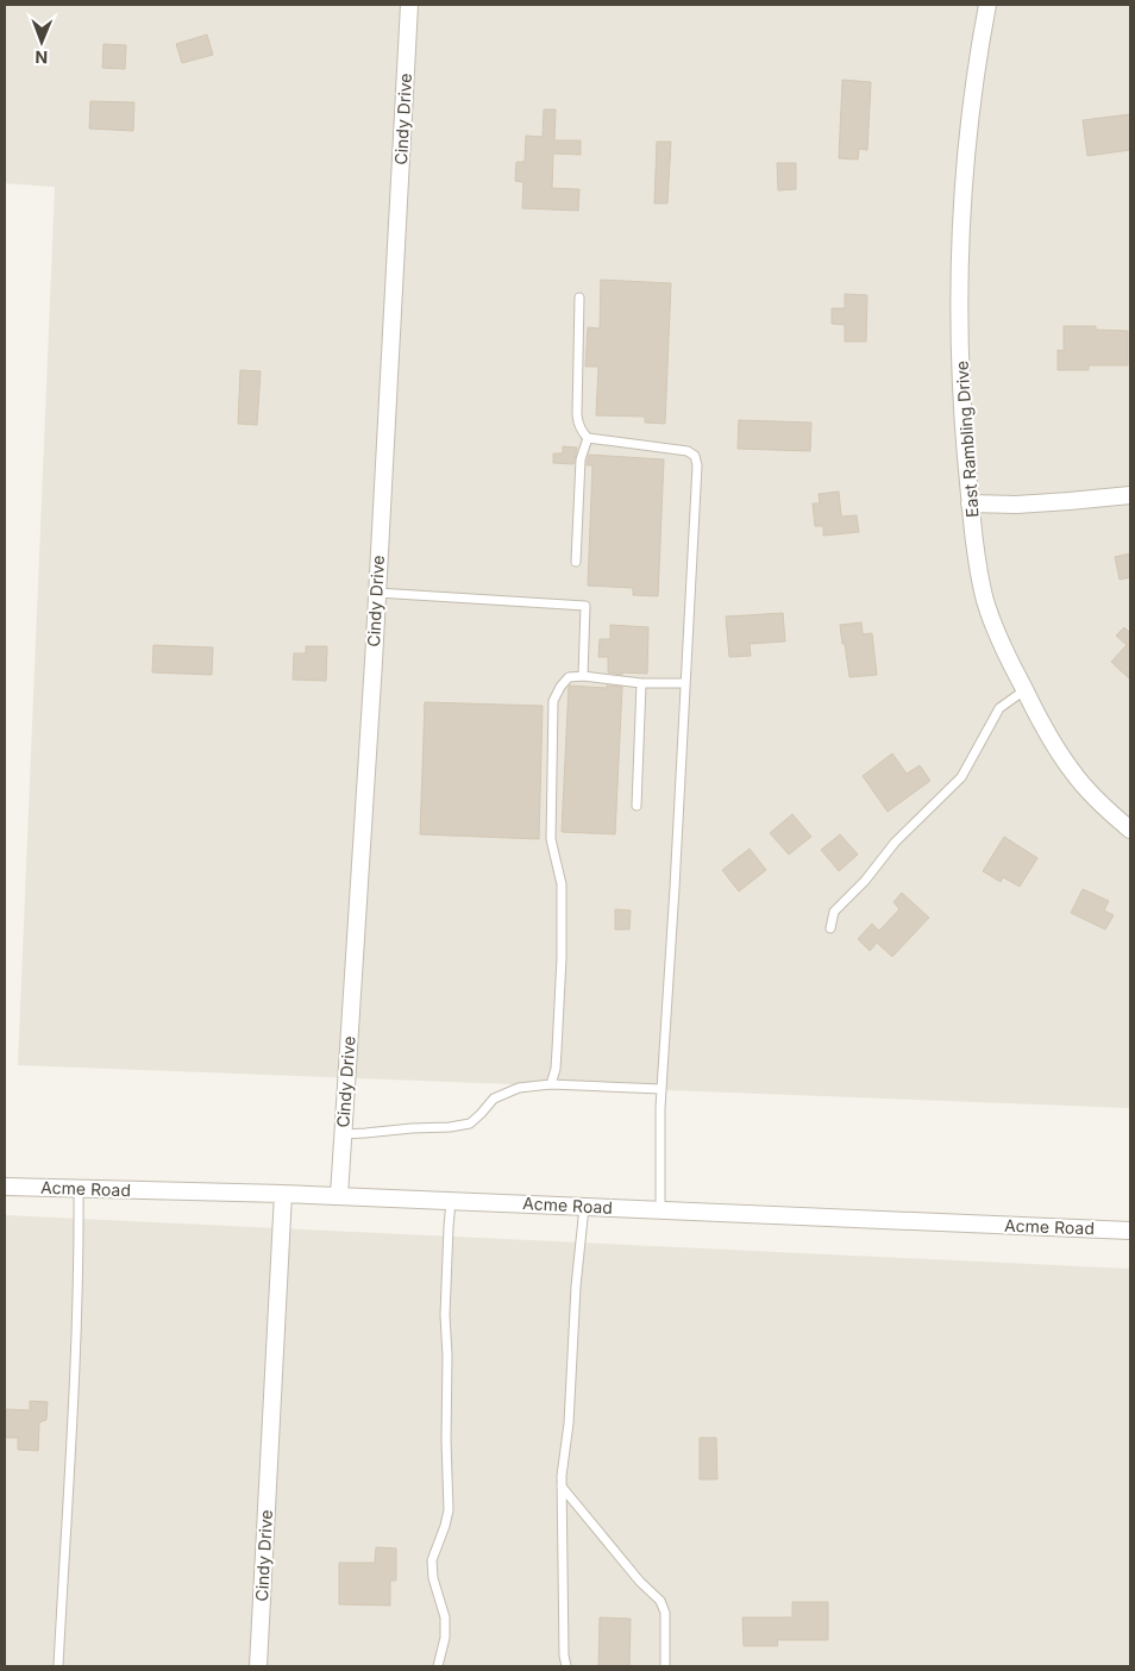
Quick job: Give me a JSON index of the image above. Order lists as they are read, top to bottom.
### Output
{
  "streets": {
    "street": ["Cindy Drive", "East Rambling Drive", "Acme Road"]
  },
  "crossings": [
    ["Cindy Drive", "Acme Road"]
  ],
  "north": "bottom"
}
